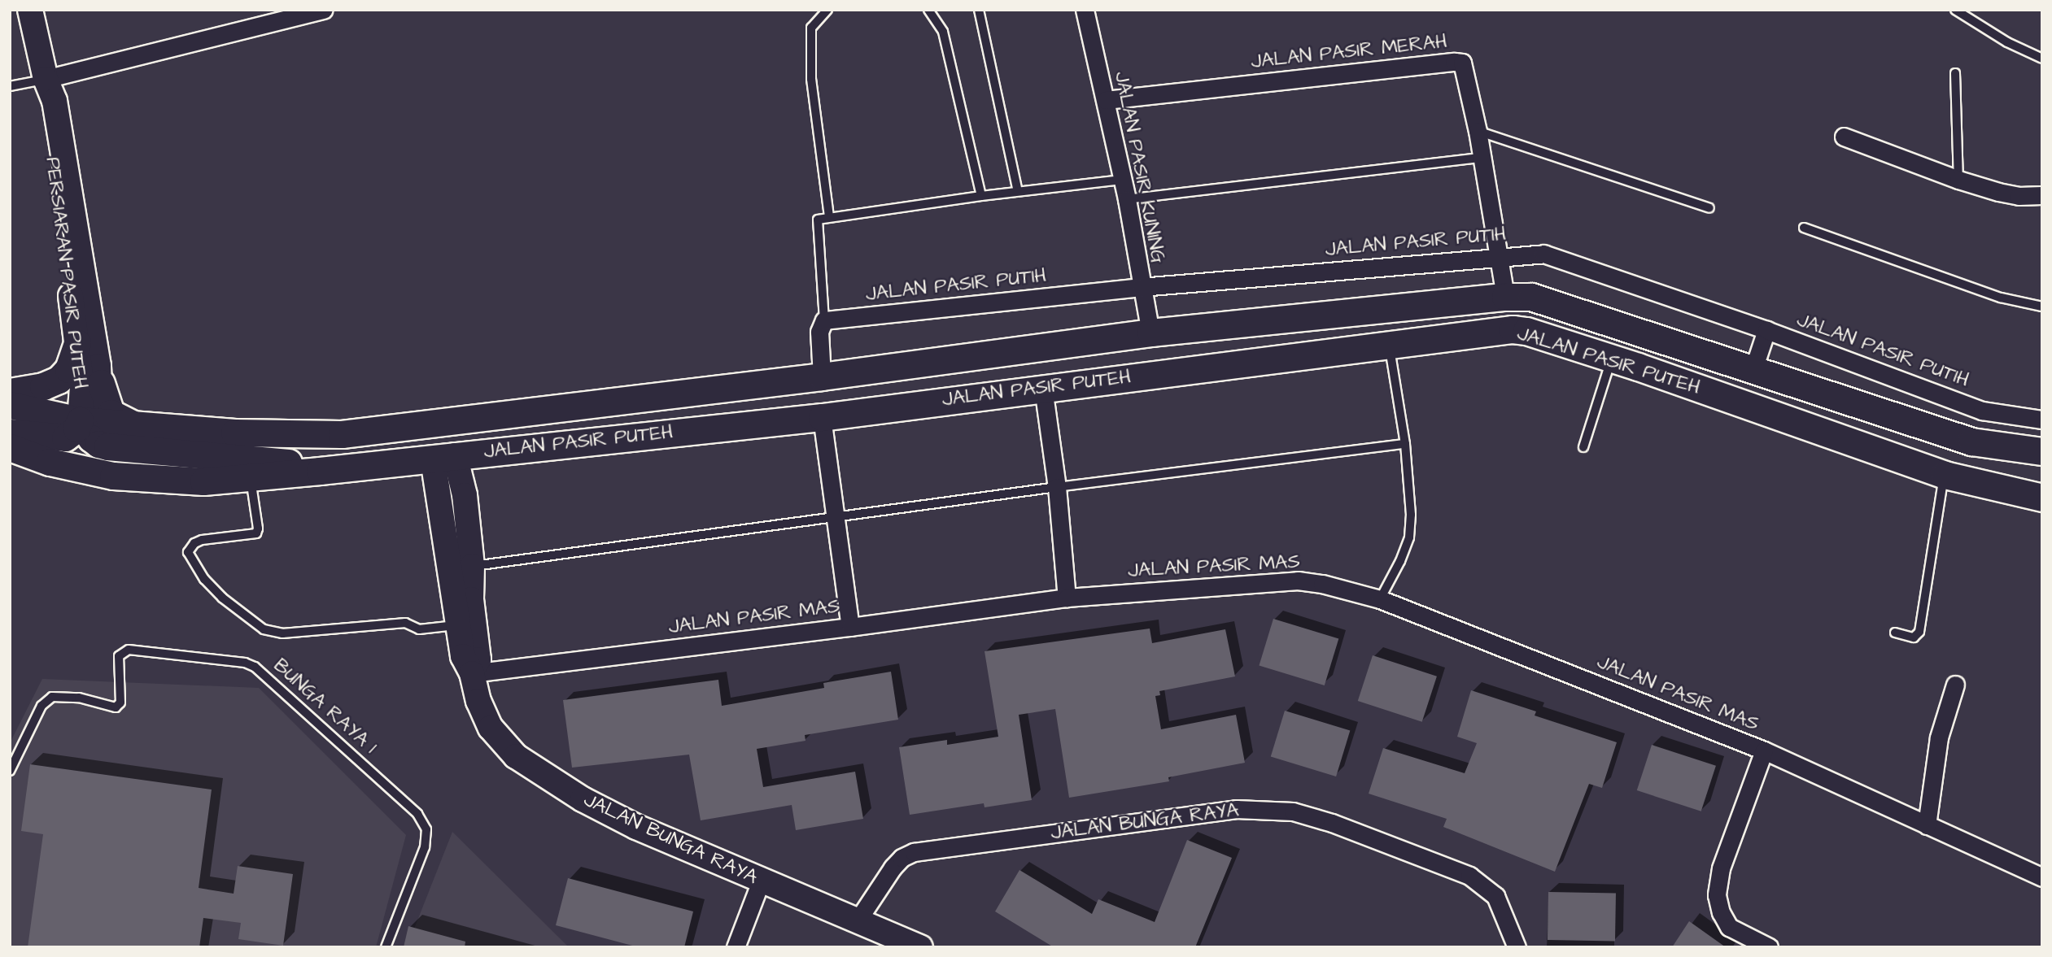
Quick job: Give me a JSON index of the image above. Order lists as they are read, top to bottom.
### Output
{
  "streets": {
    "main road": ["PERSIARAN PASIR PUTEH", "JALAN PASIR PUTEH", "JALAN BUNGA RAYA"],
    "street": [
      "JALAN PASIR MERAH",
      "JALAN PASIR KUNING",
      "JALAN PASIR PUTIH",
      "JALAN PASIR MAS"
    ],
    "lane": ["BUNGA RAYA 1"]
  },
  "crossings": [
    ["JALAN PASIR MERAH", "JALAN PASIR KUNING"],
    ["JALAN PASIR MERAH", "JALAN PASIR PUTIH"],
    ["JALAN PASIR MERAH", "JALAN PASIR PUTEH"],
    ["JALAN PASIR KUNING", "JALAN PASIR PUTIH"],
    ["JALAN PASIR KUNING", "JALAN PASIR PUTEH"],
    ["PERSIARAN PASIR PUTEH", "JALAN PASIR PUTEH"],
    ["JALAN PASIR PUTEH", "JALAN BUNGA RAYA"],
    ["JALAN PASIR MAS", "JALAN BUNGA RAYA"]
  ]
}
